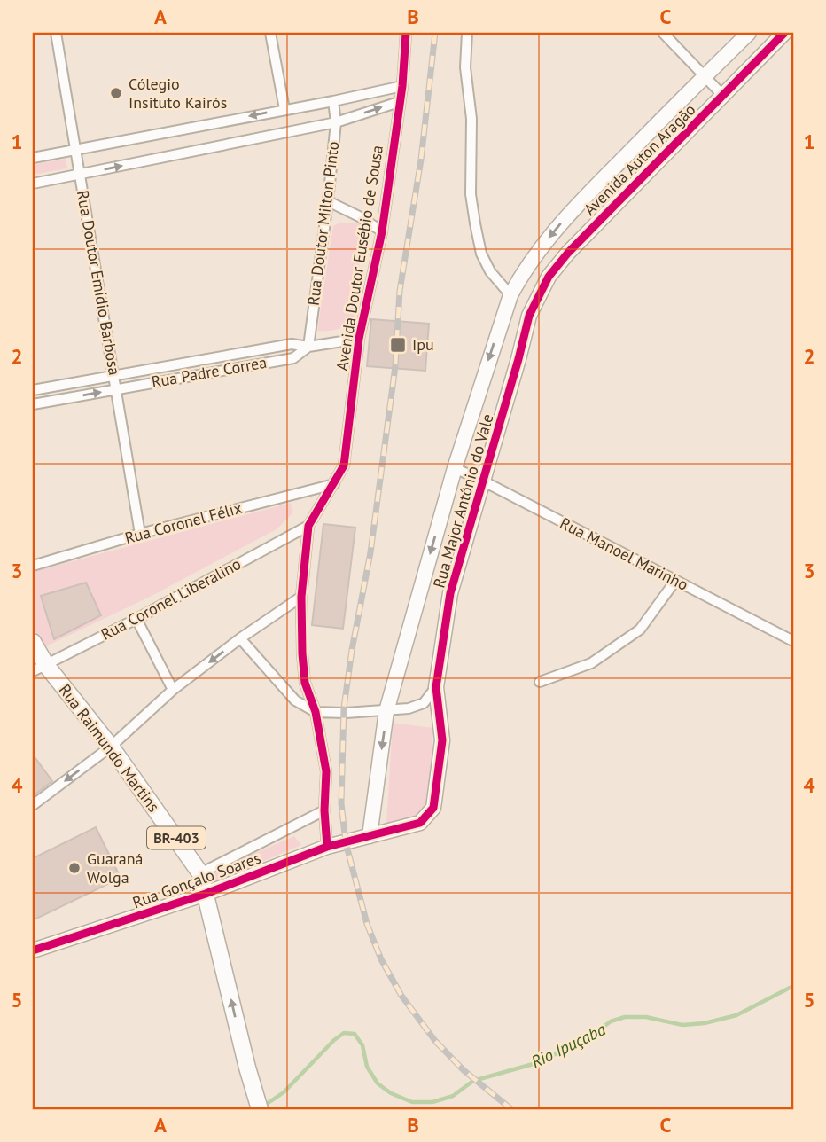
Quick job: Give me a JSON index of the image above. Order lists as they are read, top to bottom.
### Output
{
  "streets": {
    "main road": ["Rua Raimundo Martins", "BR-403"],
    "street": [
      "Avenida Auton Aragão",
      "Rua Doutor Milton Pinto",
      "Avenida Doutor Eusébio de Sousa",
      "Rua Doutor Emídio Barbosa",
      "Rua Padre Correa",
      "Rua Major Antônio do Vale",
      "Rua Coronel Félix",
      "Rua Manoel Marinho",
      "Rua Coronel Liberalino",
      "Rua Gonçalo Soares"
    ]
  },
  "crossings": [
    ["Avenida Auton Aragão", "Rua Major Antônio do Vale"],
    ["Avenida Auton Aragão", "Rua Manoel Marinho"],
    ["Avenida Auton Aragão", "Rua Gonçalo Soares"],
    ["Rua Doutor Milton Pinto", "Rua Padre Correa"],
    ["Avenida Doutor Eusébio de Sousa", "Rua Padre Correa"],
    ["Avenida Doutor Eusébio de Sousa", "Rua Coronel Félix"],
    ["Avenida Doutor Eusébio de Sousa", "Rua Coronel Liberalino"],
    ["Avenida Doutor Eusébio de Sousa", "Rua Gonçalo Soares"],
    ["Rua Doutor Emídio Barbosa", "Rua Padre Correa"],
    ["Rua Doutor Emídio Barbosa", "Rua Coronel Félix"],
    ["Rua Major Antônio do Vale", "Rua Manoel Marinho"],
    ["Rua Major Antônio do Vale", "Rua Gonçalo Soares"],
    ["Rua Coronel Liberalino", "Rua Raimundo Martins"],
    ["Rua Raimundo Martins", "Rua Gonçalo Soares"]
  ],
  "one_way": ["Rua Raimundo Martins"],
  "water": ["Rio Ipuçaba"],
  "places": {
    "other": ["Cólegio Insituto Kairós", "Guaraná Wolga"],
    "transit": ["Ipu"]
  },
  "grid": {
    "columns": ["A", "B", "C"],
    "rows": [
      "1",
      "2",
      "3",
      "4",
      "5"
    ]
  }
}
